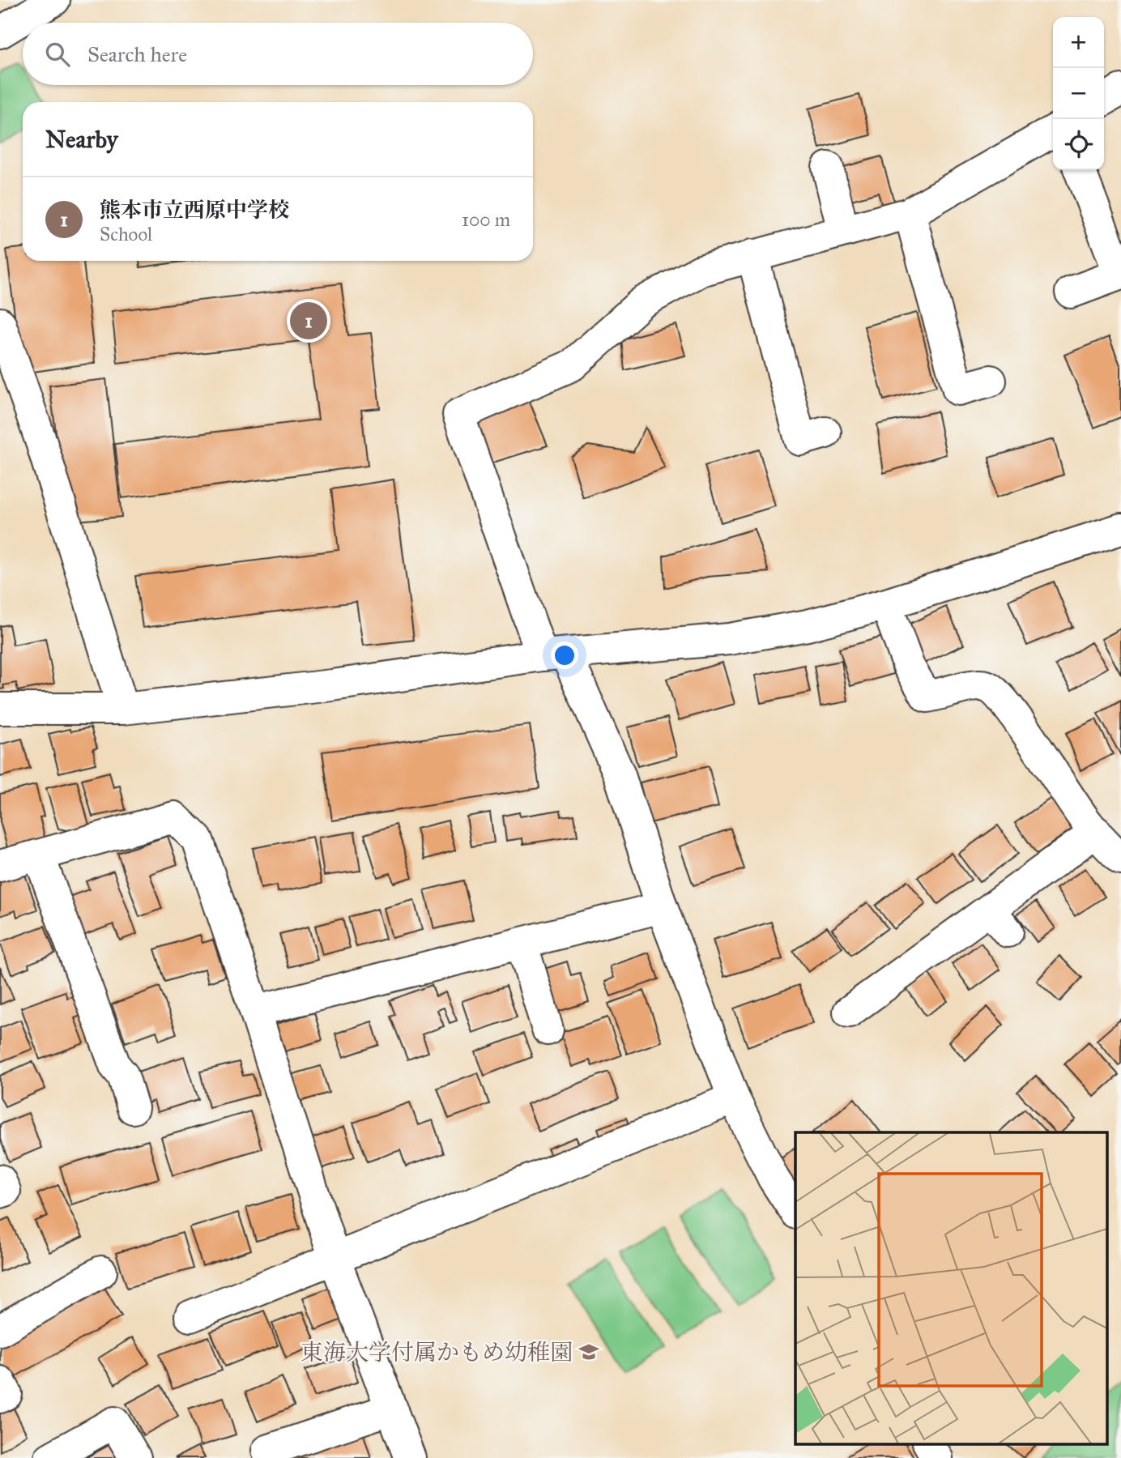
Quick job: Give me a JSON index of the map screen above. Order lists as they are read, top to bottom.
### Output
{
  "places": {
    "school or university": ["東海大学付属かもめ幼稚園"]
  },
  "page": {
    "map_buttons": ["+", "−"],
    "search": "Search here",
    "heading": "Nearby",
    "list": [
      {
        "mark": "1",
        "name": "熊本市立西原中学校",
        "note": "School",
        "value": "100 m"
      }
    ],
    "pins": "1"
  }
}
